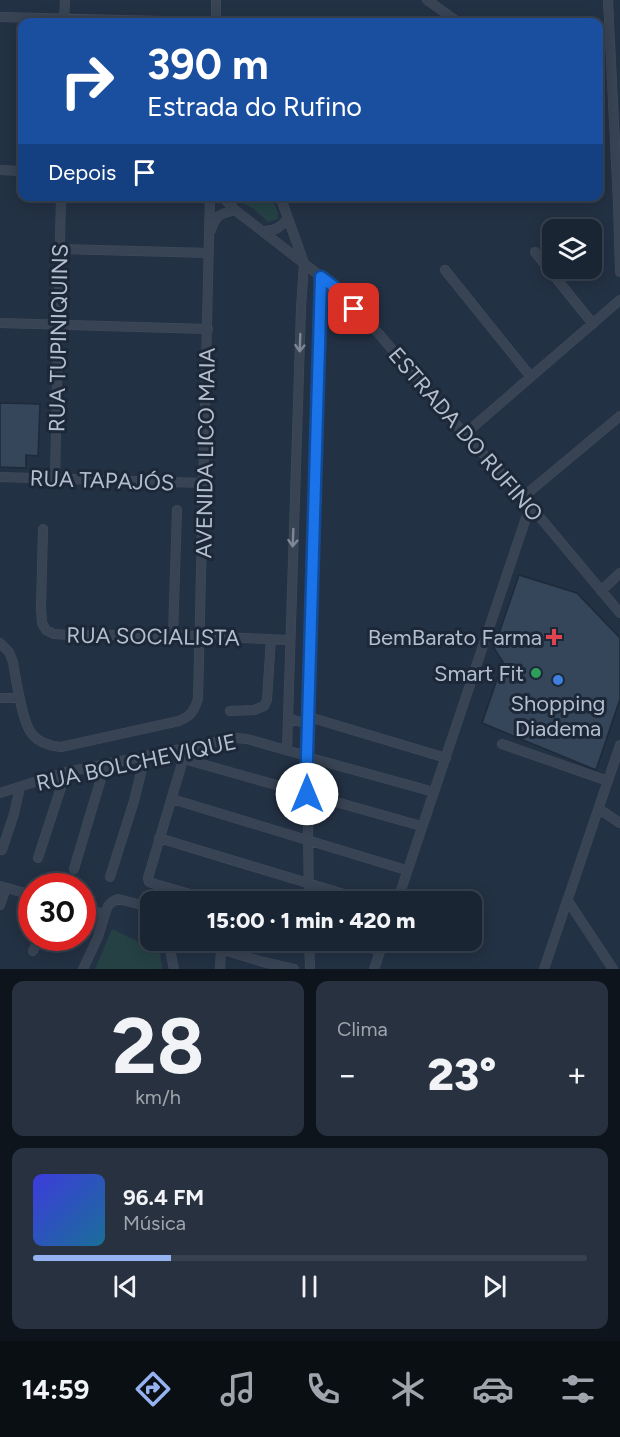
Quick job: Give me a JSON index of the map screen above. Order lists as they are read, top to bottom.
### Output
{
  "streets": {
    "street": [
      "RUA TUPINIQUINS",
      "ESTRADA DO RUFINO",
      "AVENIDA LICO MAIA",
      "RUA TAPAJÓS",
      "RUA SOCIALISTA",
      "RUA BOLCHEVIQUE"
    ]
  },
  "crossings": [
    ["RUA TUPINIQUINS", "RUA TAPAJÓS"],
    ["AVENIDA LICO MAIA", "RUA TAPAJÓS"],
    ["AVENIDA LICO MAIA", "RUA SOCIALISTA"]
  ],
  "places": {
    "health": ["BemBarato Farma"],
    "other": ["Smart Fit", "Shopping Diadema"]
  },
  "page": {
    "turn": ["390 m", "Estrada do Rufino"],
    "then": "Depois",
    "limit": "30",
    "trip": "15:00 · 1 min · 420 m",
    "tile": [
      ["28", "km/h"],
      "Clima"
    ],
    "heat": ["−", "23°", "+"],
    "song": ["96.4 FM", "Música"],
    "tabs": "14:59"
  }
}
